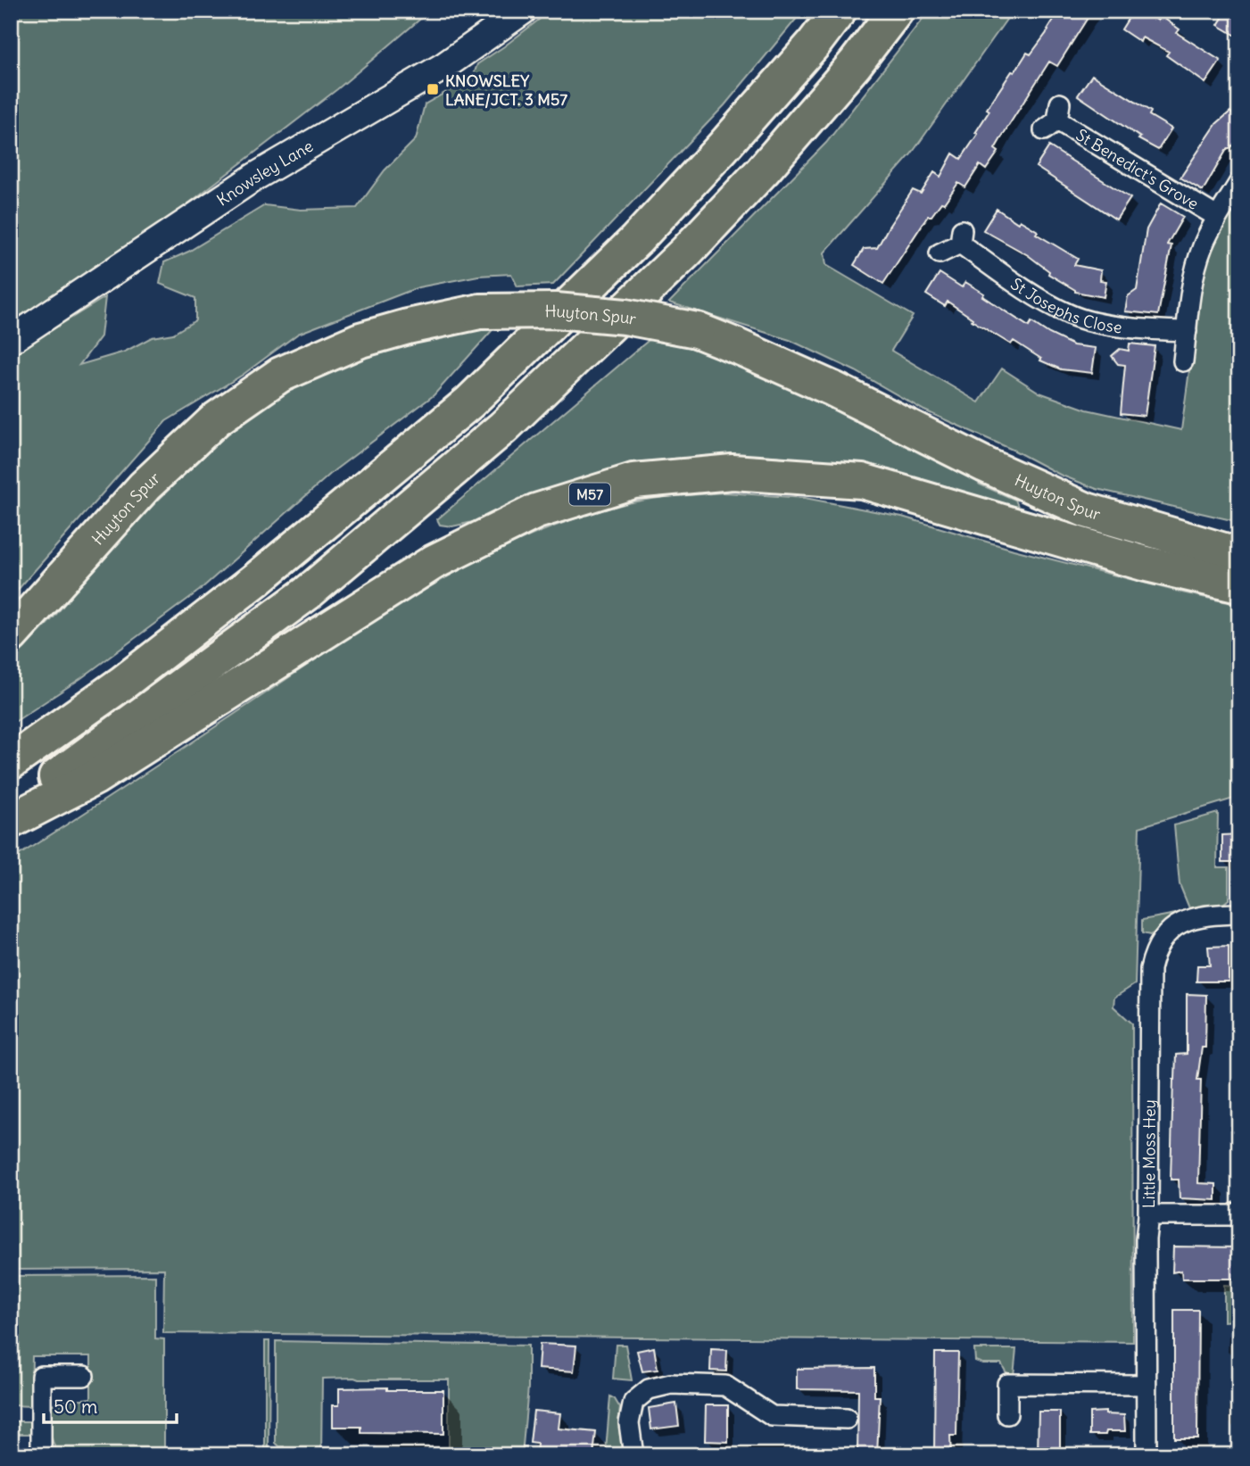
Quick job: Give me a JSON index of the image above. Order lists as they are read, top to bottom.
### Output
{
  "streets": {
    "highway": ["Huyton Spur", "M57"],
    "main road": ["Knowsley Lane"],
    "street": ["St Benedict's Grove", "St Josephs Close", "Little Moss Hey"]
  },
  "places": {
    "transit": ["KNOWSLEY LANE/JCT. 3 M57"]
  },
  "scale_bar": "50 m"
}
